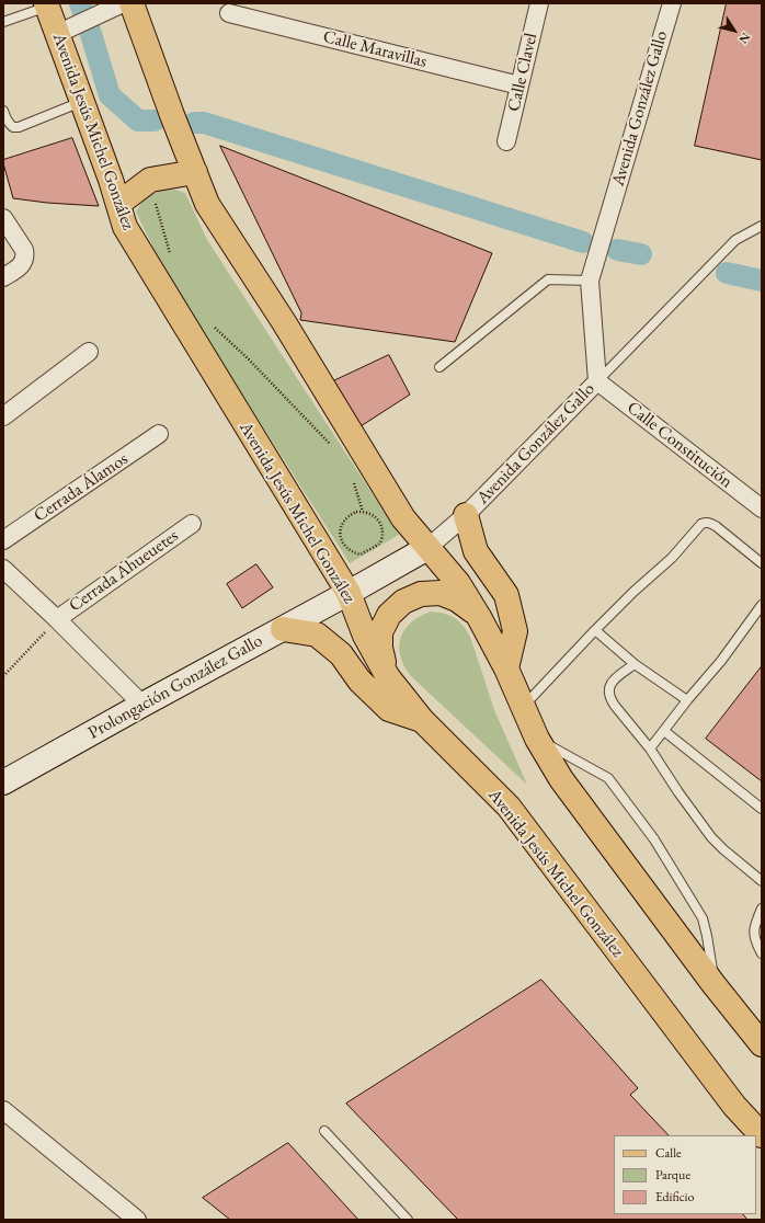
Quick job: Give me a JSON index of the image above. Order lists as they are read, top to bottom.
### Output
{
  "streets": {
    "main road": ["Avenida Jesús Michel González"],
    "street": [
      "Calle Maravillas",
      "Calle Clavel",
      "Avenida González Gallo",
      "Calle Constitución",
      "Cerrada Álamos",
      "Cerrada Ahueuetes",
      "Prolongación González Gallo"
    ]
  },
  "crossings": [
    ["Calle Maravillas", "Calle Clavel"],
    ["Avenida González Gallo", "Avenida Jesús Michel González"],
    ["Avenida González Gallo", "Calle Constitución"],
    ["Avenida González Gallo", "Prolongación González Gallo"],
    ["Avenida Jesús Michel González", "Prolongación González Gallo"]
  ],
  "legend": ["Calle", "Parque", "Edificio"],
  "north": "bottom right"
}
